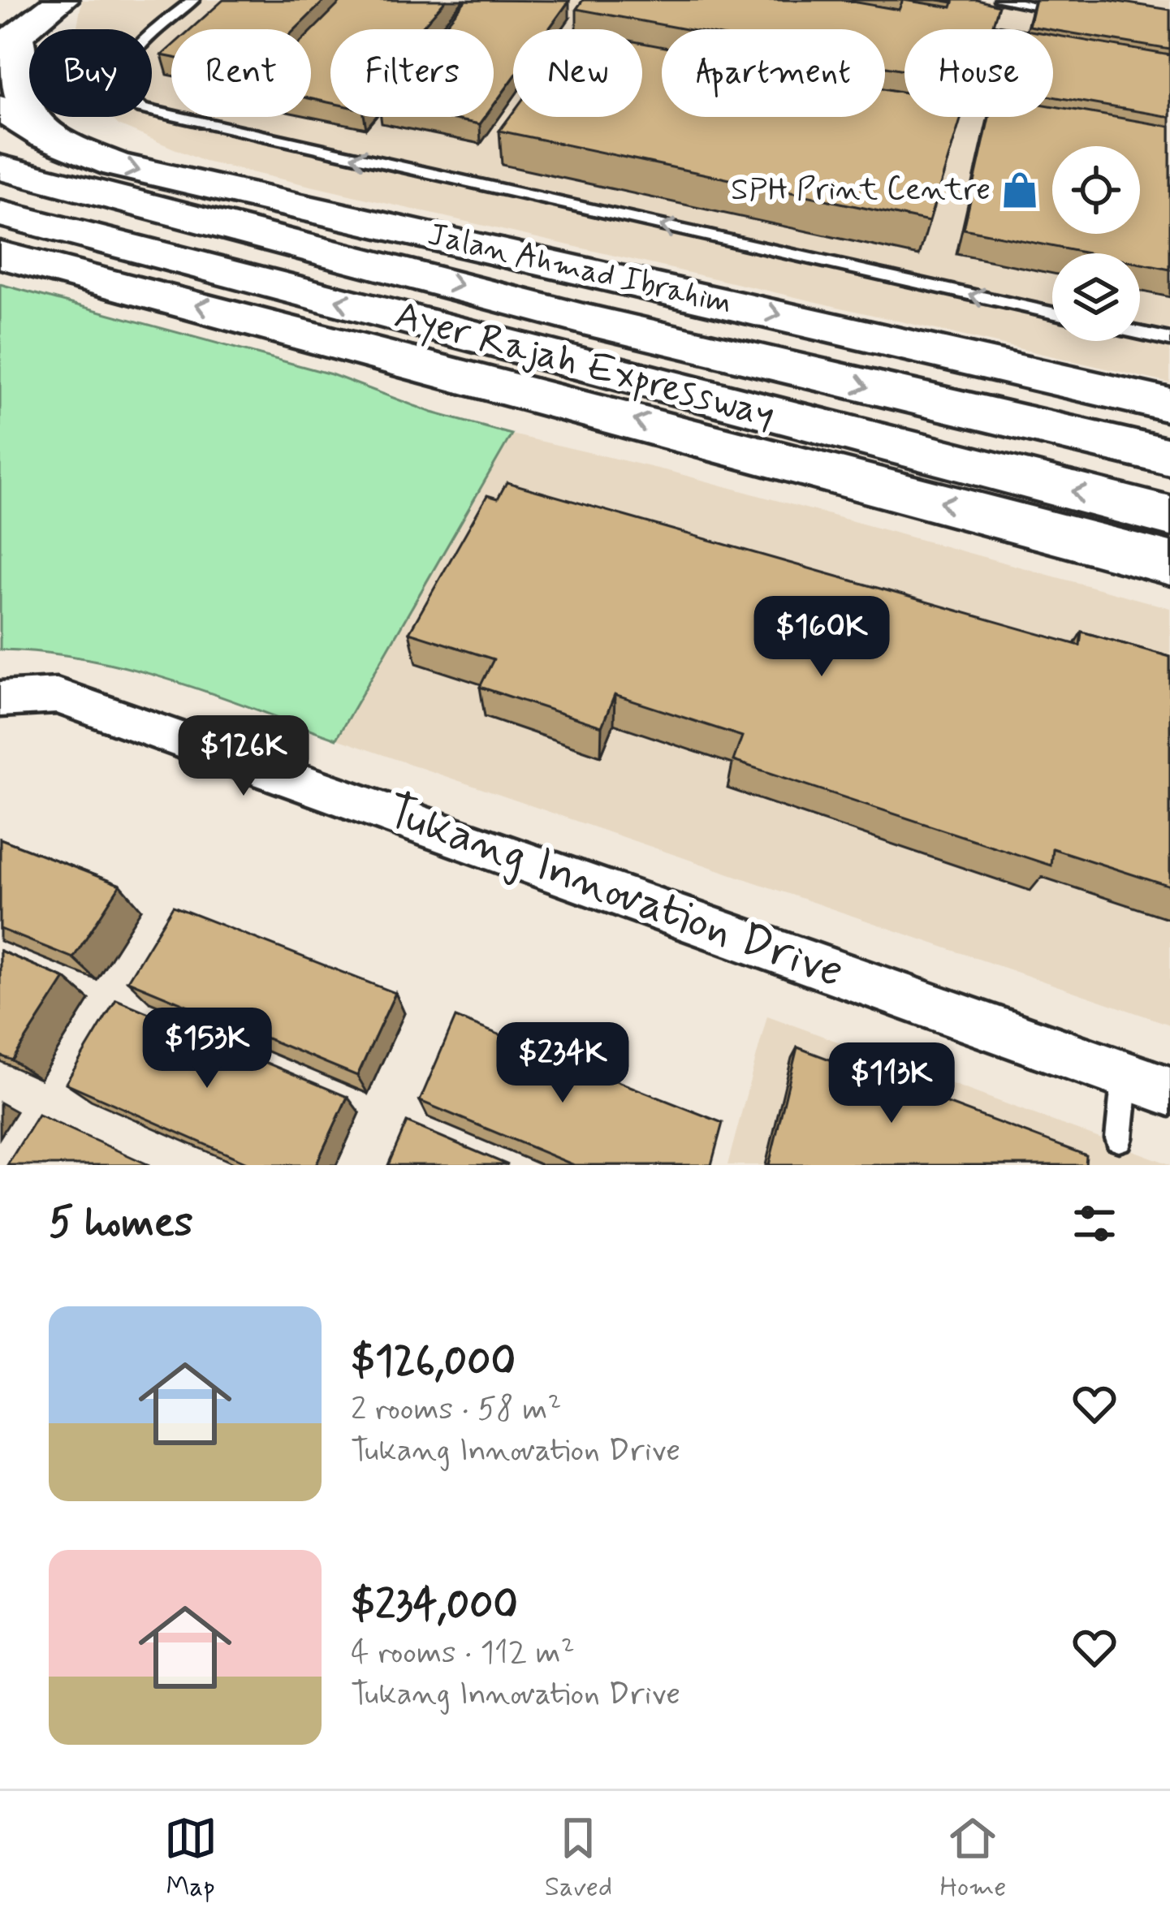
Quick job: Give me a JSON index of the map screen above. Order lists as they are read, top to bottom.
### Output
{
  "streets": {
    "main road": ["Jalan Ahmad Ibrahim", "Ayer Rajah Expressway"],
    "street": ["Tukang Innovation Drive"]
  },
  "places": {
    "shop": ["SPH Print Centre"]
  },
  "page": {
    "chip": [
      "Buy",
      "Rent",
      "Filters",
      "New",
      "Apartment",
      "House"
    ],
    "price": [
      "$160K",
      "$126K",
      "$153K",
      "$234K",
      "$113K"
    ],
    "heading": "5 homes",
    "list": [
      {
        "name": "$126,000",
        "note": "2 rooms · 58 m² · Tukang Innovation Drive"
      },
      {
        "name": "$234,000",
        "note": "4 rooms · 112 m² · Tukang Innovation Drive"
      }
    ],
    "tabs": ["Map", "Saved", "Home"]
  }
}
